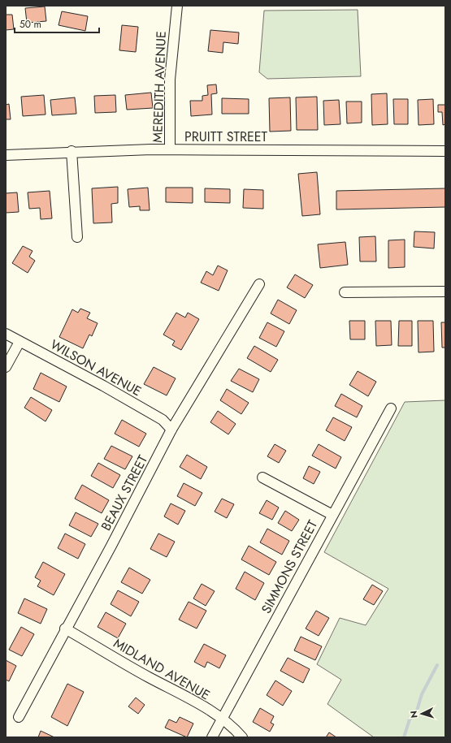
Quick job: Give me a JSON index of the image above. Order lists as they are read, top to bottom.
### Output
{
  "streets": {
    "street": [
      "MEREDITH AVENUE",
      "PRUITT STREET",
      "WILSON AVENUE",
      "BEAUX STREET",
      "SIMMONS STREET",
      "MIDLAND AVENUE"
    ]
  },
  "crossings": [
    ["MEREDITH AVENUE", "PRUITT STREET"],
    ["WILSON AVENUE", "BEAUX STREET"],
    ["BEAUX STREET", "MIDLAND AVENUE"],
    ["SIMMONS STREET", "MIDLAND AVENUE"]
  ],
  "scale_bar": "50 m",
  "north": "left"
}
